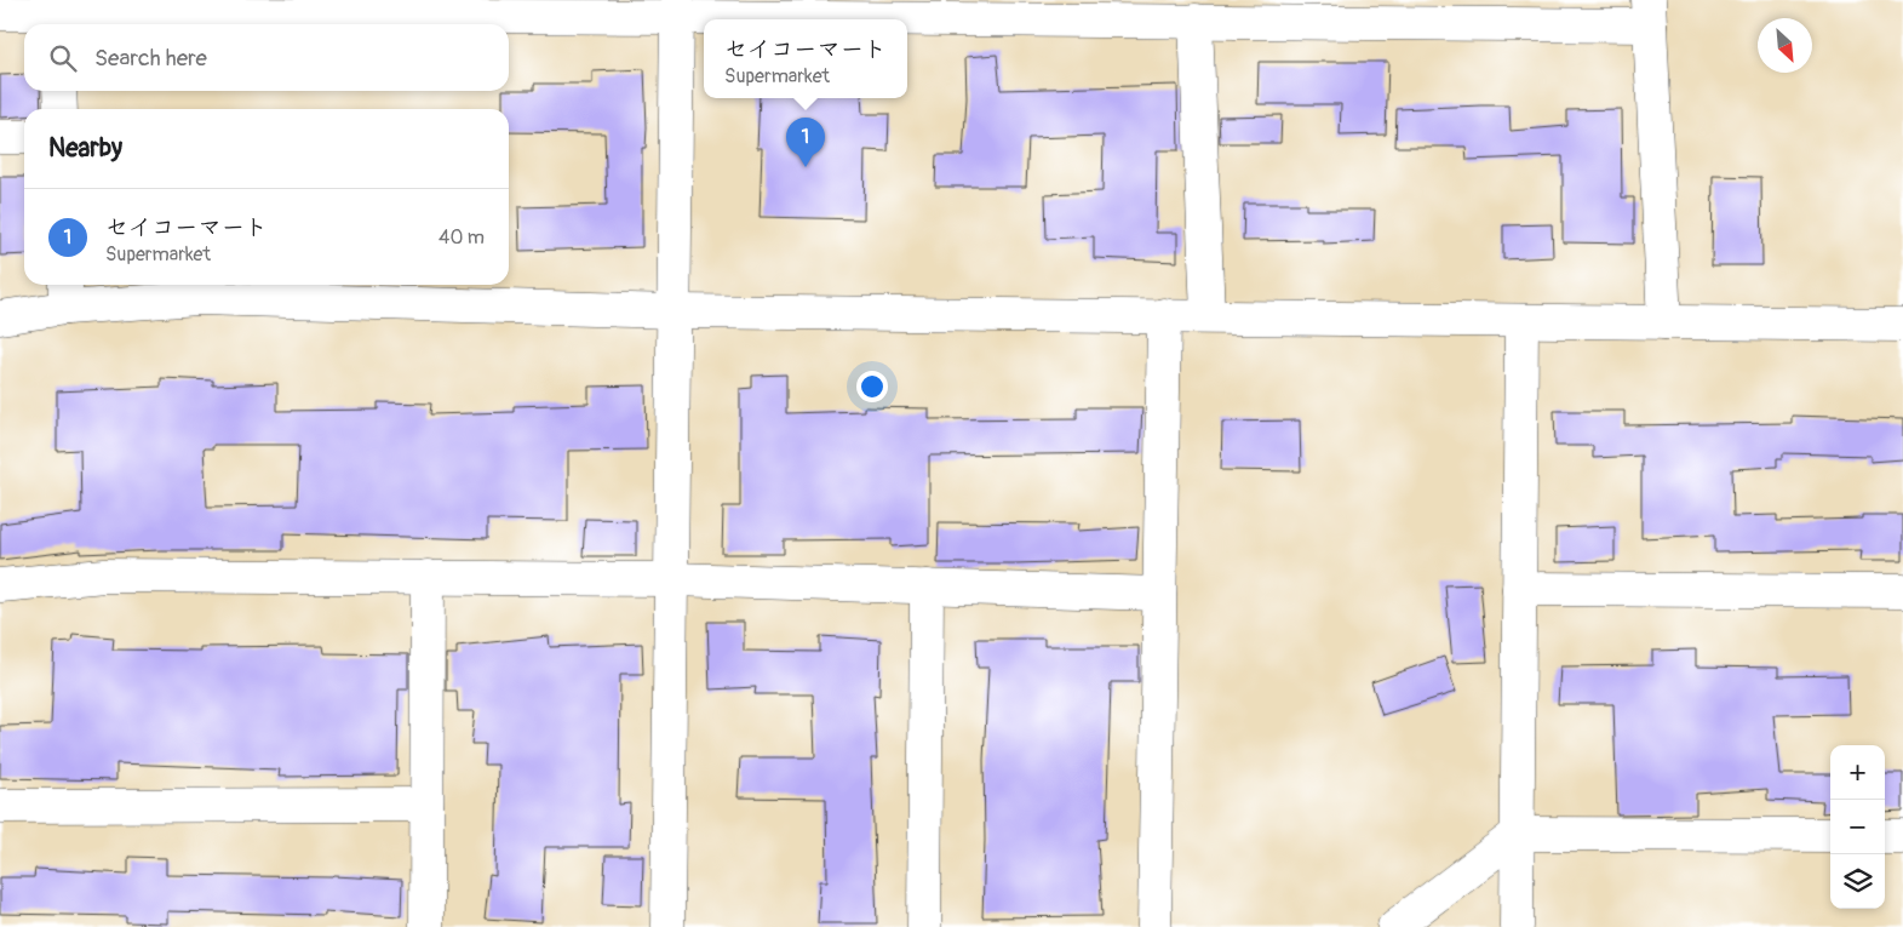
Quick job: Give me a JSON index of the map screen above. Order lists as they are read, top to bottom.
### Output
{
  "north": "bottom right",
  "page": {
    "popup": ["セイコーマート", "Supermarket"],
    "search": "Search here",
    "heading": "Nearby",
    "pins": "1",
    "list": [
      {
        "mark": "1",
        "name": "セイコーマート",
        "note": "Supermarket",
        "value": "40 m"
      }
    ],
    "map_buttons": ["+", "−"]
  }
}
